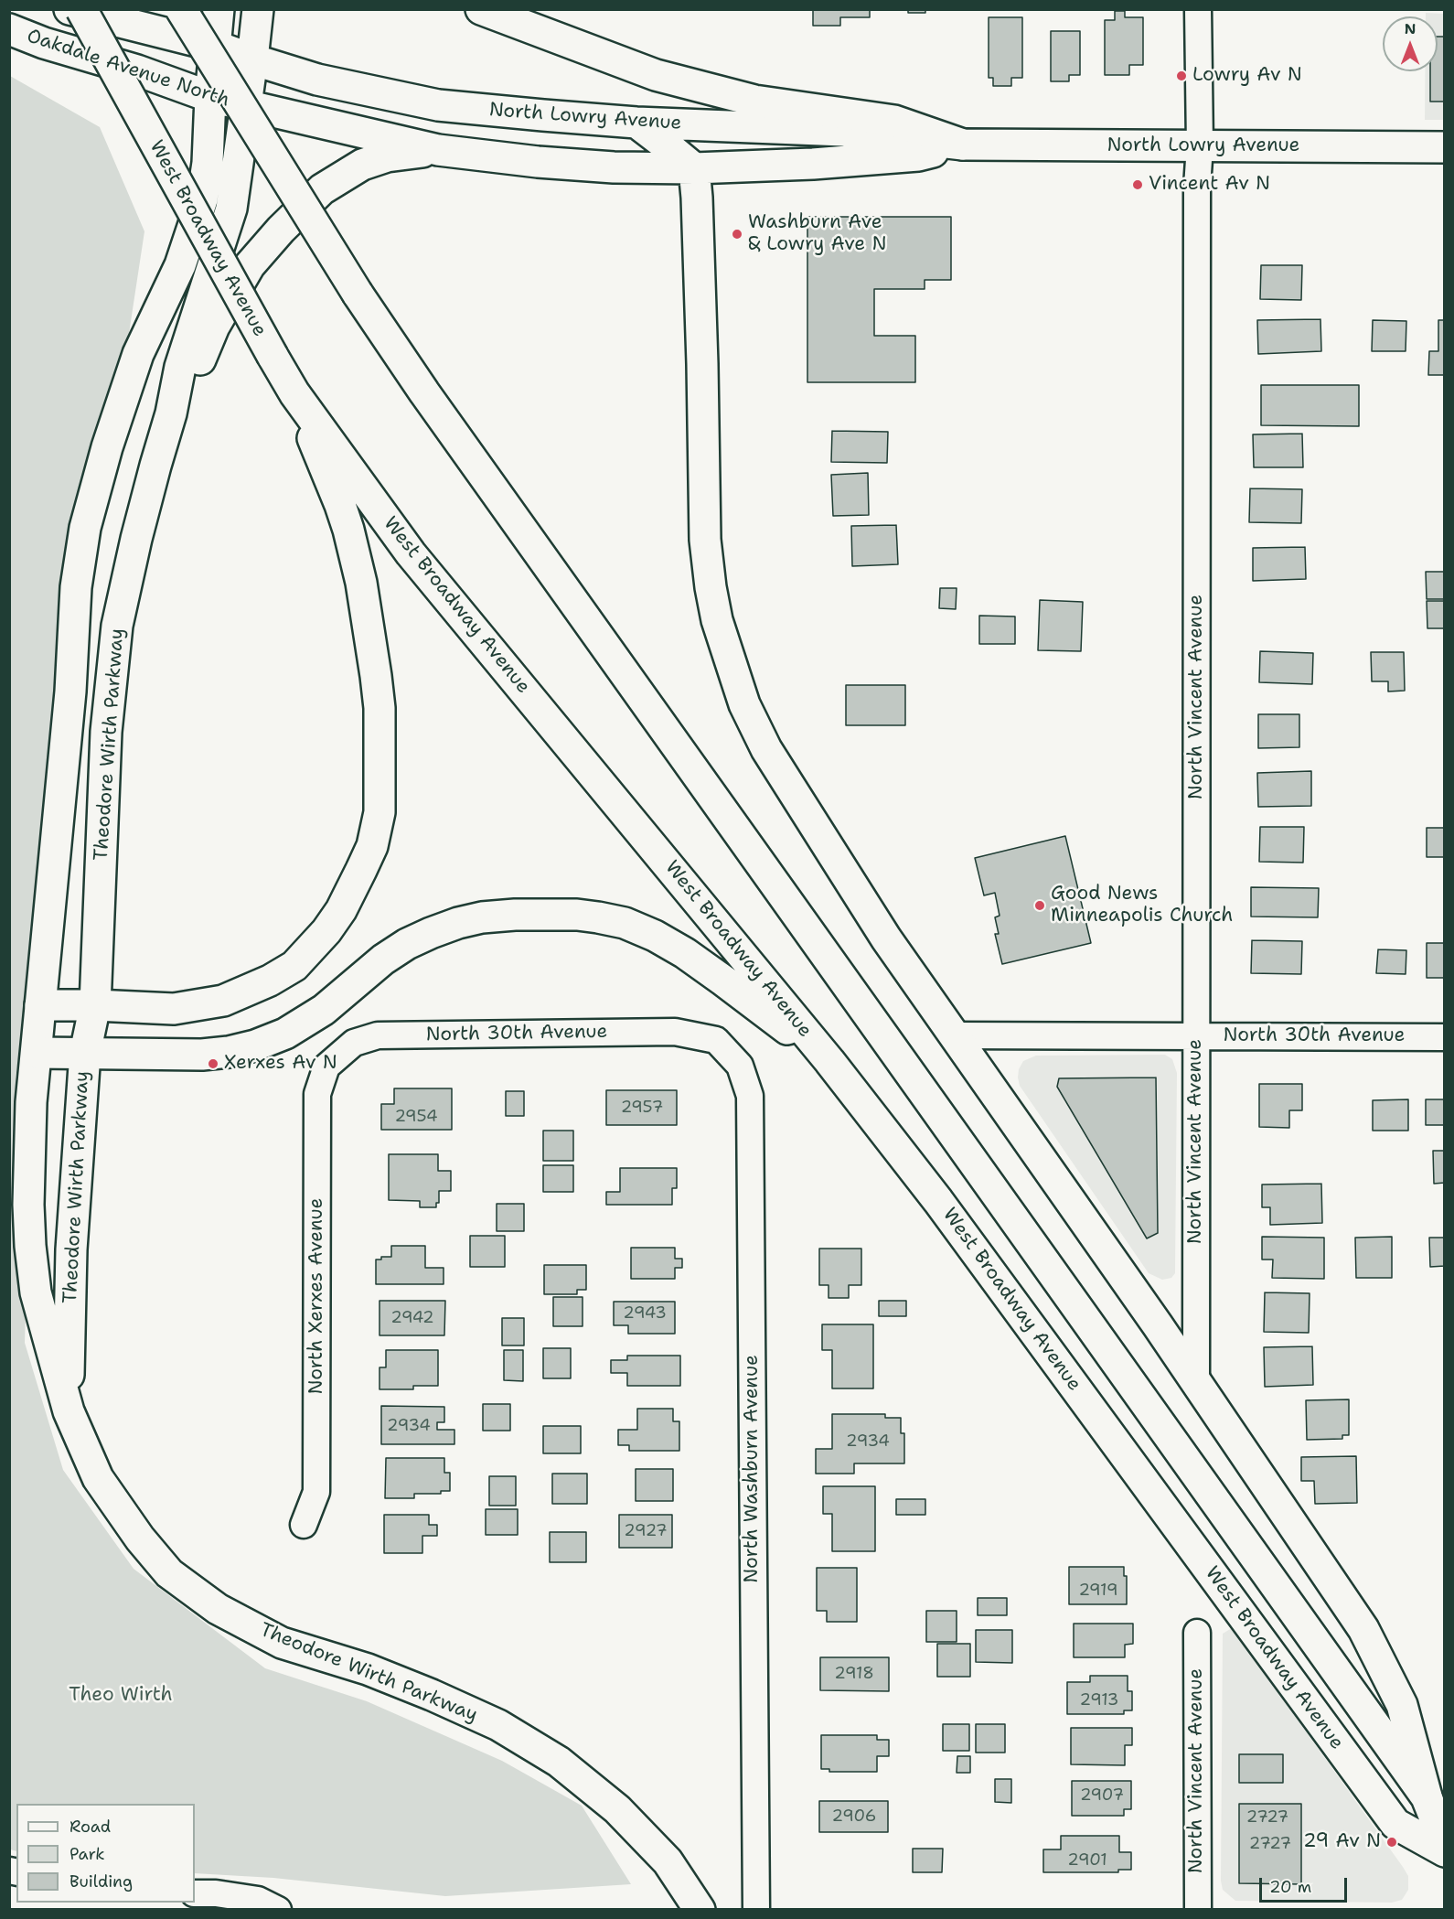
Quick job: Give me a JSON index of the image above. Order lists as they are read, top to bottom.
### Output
{
  "streets": {
    "main road": [
      "Oakdale Avenue North",
      "North Lowry Avenue",
      "West Broadway Avenue",
      "Theodore Wirth Parkway"
    ],
    "street": [
      "North Vincent Avenue",
      "North 30th Avenue",
      "North Xerxes Avenue",
      "North Washburn Avenue"
    ]
  },
  "crossings": [
    ["Oakdale Avenue North", "North Lowry Avenue"],
    ["Oakdale Avenue North", "Theodore Wirth Parkway"],
    ["North Lowry Avenue", "North Vincent Avenue"],
    ["North Lowry Avenue", "Theodore Wirth Parkway"],
    ["North Vincent Avenue", "North 30th Avenue"],
    ["North 30th Avenue", "North Xerxes Avenue"],
    ["North 30th Avenue", "North Washburn Avenue"]
  ],
  "parks": ["Theo Wirth"],
  "places": [
    "Lowry Av N",
    "Vincent Av N",
    "Washburn Ave & Lowry Ave N",
    "Good News Minneapolis Church",
    "Xerxes Av N",
    "29 Av N"
  ],
  "house_numbers": [
    "2957",
    "2954",
    "2943",
    "2942",
    "2934",
    "2934",
    "2927",
    "2919",
    "2918",
    "2913",
    "2907",
    "2906",
    "2727",
    "2727",
    "2901"
  ],
  "legend": ["Road", "Park", "Building"],
  "scale_bar": "20 m",
  "north": "top"
}
